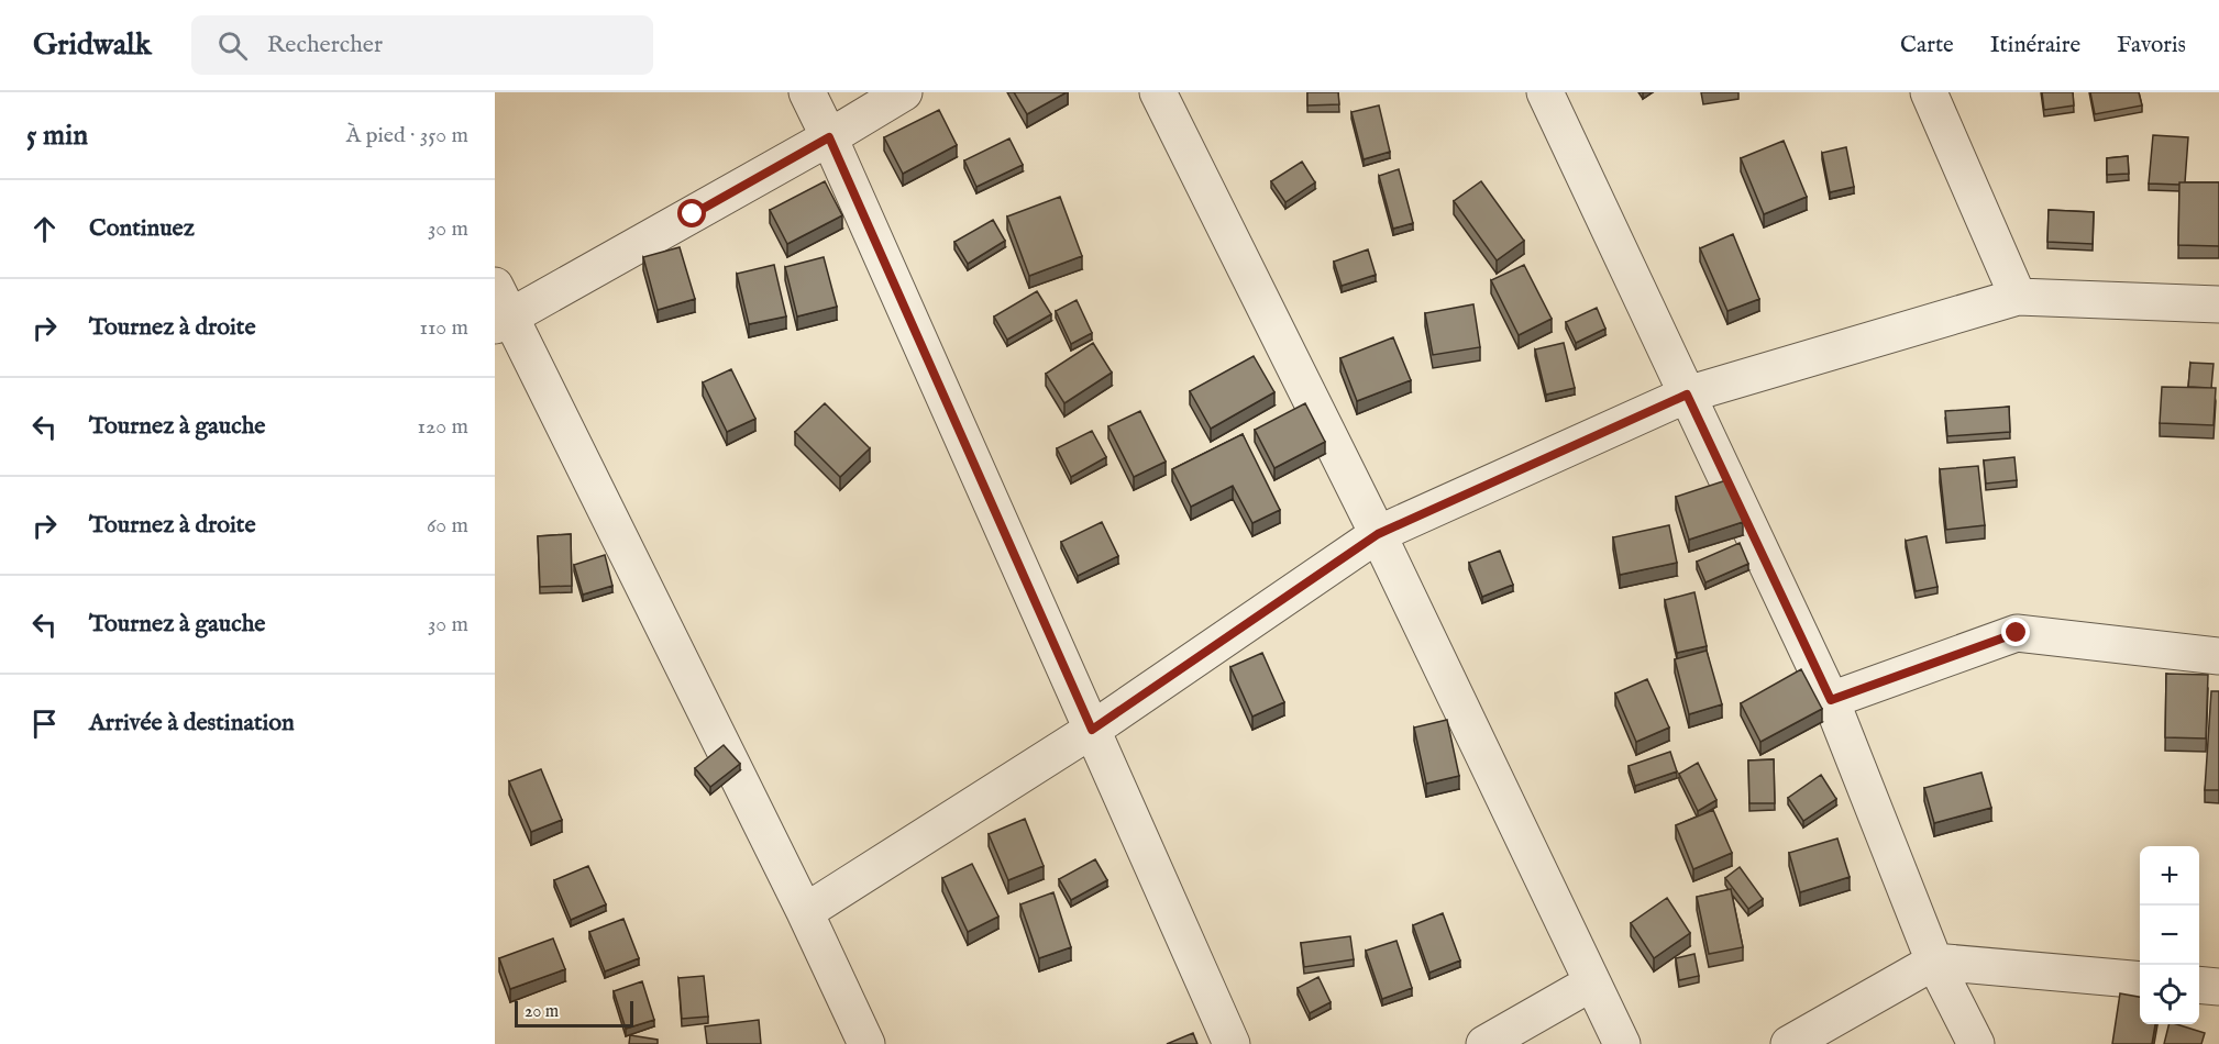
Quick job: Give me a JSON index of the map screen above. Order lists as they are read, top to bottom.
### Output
{
  "scale_bar": "20 m",
  "page": {
    "header": "Gridwalk",
    "search": "Rechercher",
    "nav": ["Carte", "Itinéraire", "Favoris"],
    "heading": ["5 min", "À pied · 350 m"],
    "list": [
      ["Continuez", "30 m"],
      ["Tournez à droite", "110 m"],
      ["Tournez à gauche", "120 m"],
      ["Tournez à droite", "60 m"],
      ["Tournez à gauche", "30 m"],
      "Arrivée à destination"
    ],
    "map_buttons": ["+", "−"],
    "scale": "20 m"
  }
}
